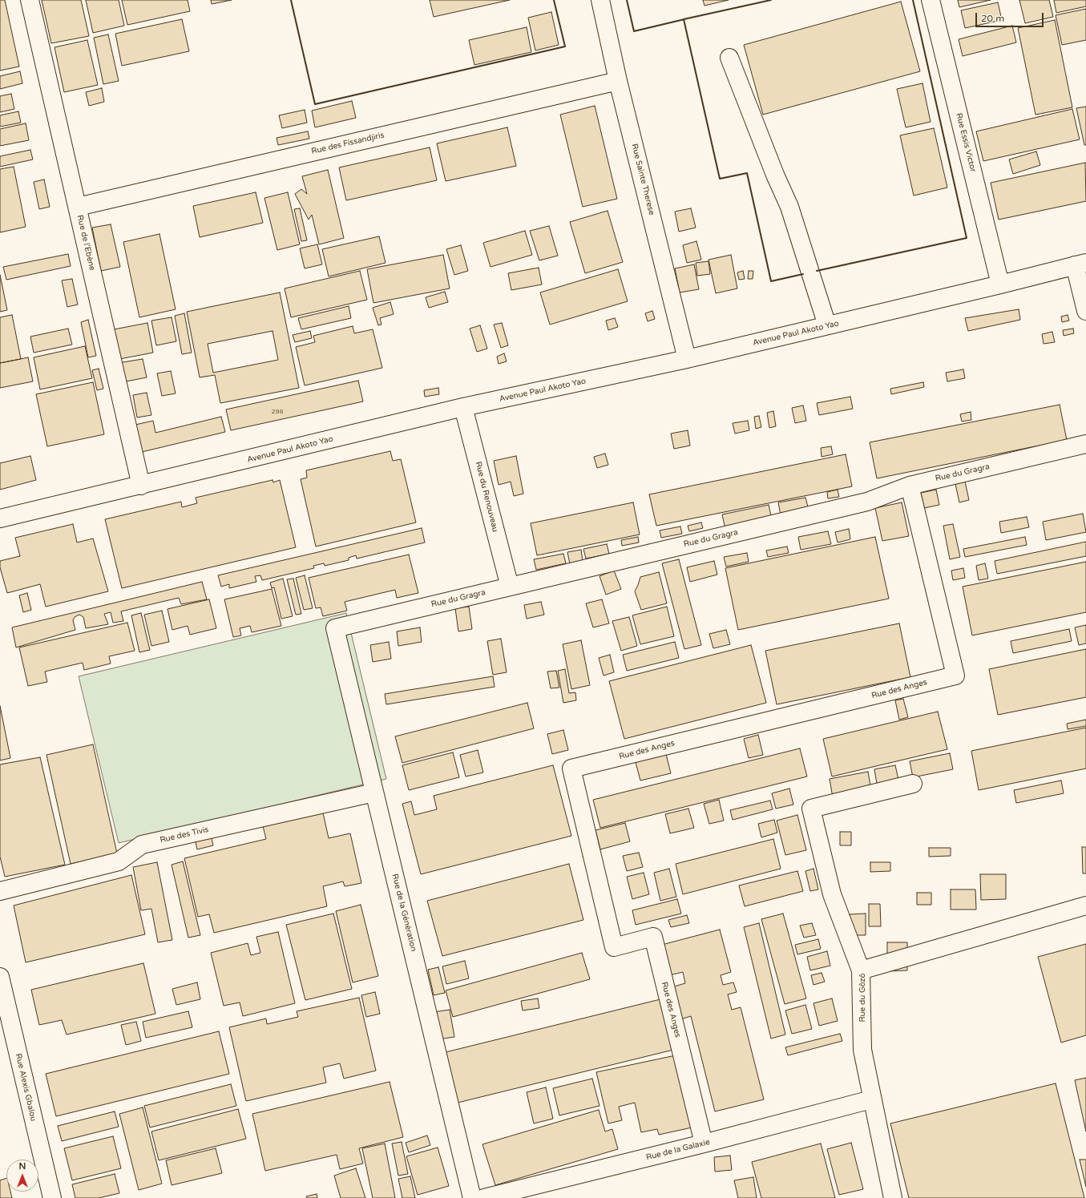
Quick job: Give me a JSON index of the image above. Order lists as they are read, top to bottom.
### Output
{
  "streets": {
    "street": [
      "Rue Essis Victor",
      "Rue des Fissandjiris",
      "Rue Sainte Therese",
      "Rue de l'Ebène",
      "Avenue Paul Akoto Yao",
      "Rue du Gragra",
      "Rue du Renouveau",
      "Rue des Anges",
      "Rue des Tivis",
      "Rue de la Génération",
      "Rue du Gôzô",
      "Rue Alexis Gbalou",
      "Rue de la Galaxie"
    ]
  },
  "crossings": [
    ["Rue Essis Victor", "Avenue Paul Akoto Yao"],
    ["Rue des Fissandjiris", "Rue Sainte Therese"],
    ["Rue des Fissandjiris", "Rue de l'Ebène"],
    ["Rue Sainte Therese", "Avenue Paul Akoto Yao"],
    ["Rue de l'Ebène", "Avenue Paul Akoto Yao"],
    ["Avenue Paul Akoto Yao", "Rue du Renouveau"],
    ["Rue du Gragra", "Rue du Renouveau"],
    ["Rue du Gragra", "Rue des Anges"],
    ["Rue du Gragra", "Rue de la Génération"],
    ["Rue des Anges", "Rue de la Galaxie"],
    ["Rue des Tivis", "Rue de la Génération"],
    ["Rue du Gôzô", "Rue de la Galaxie"]
  ],
  "house_numbers": ["298"],
  "scale_bar": "20 m",
  "north": "top"
}
